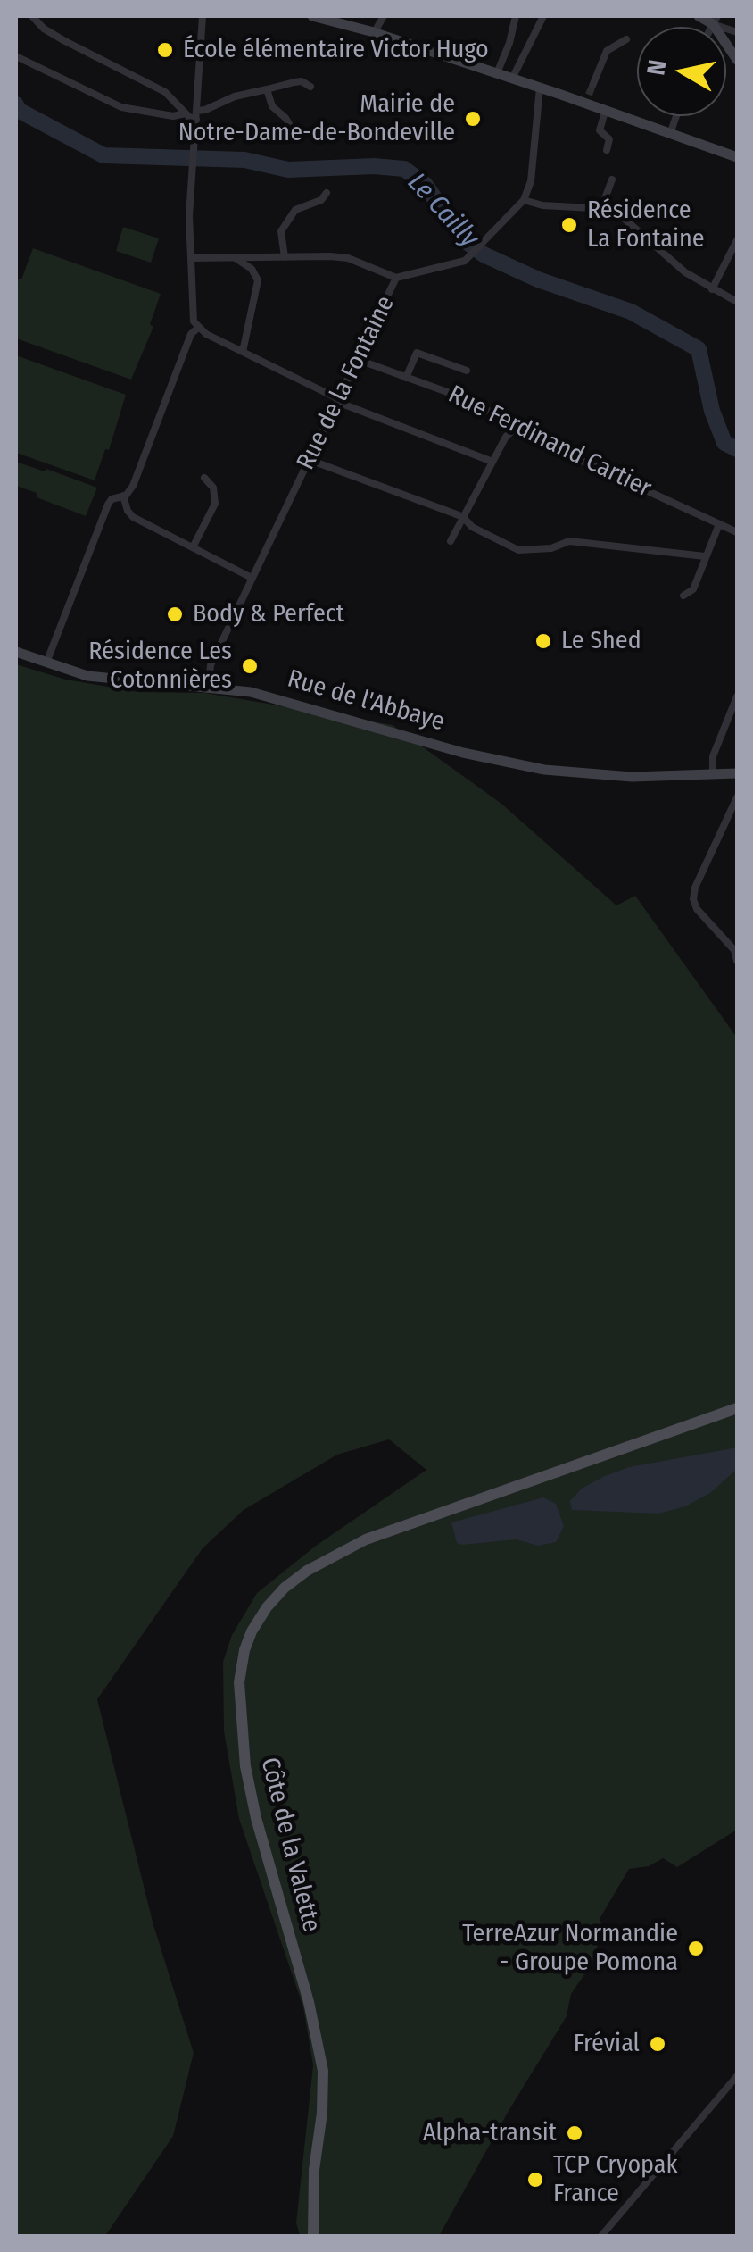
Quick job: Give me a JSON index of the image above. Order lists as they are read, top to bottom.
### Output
{
  "streets": {
    "main road": ["Côte de la Valette"],
    "street": ["Rue de la Fontaine", "Rue Ferdinand Cartier", "Rue de l'Abbaye"]
  },
  "crossings": [
    ["Rue de la Fontaine", "Rue Ferdinand Cartier"],
    ["Rue de la Fontaine", "Rue de l'Abbaye"]
  ],
  "water": ["Le Cailly"],
  "places": [
    "École élémentaire Victor Hugo",
    "Mairie de Notre-Dame-de-Bondeville",
    "Résidence La Fontaine",
    "Body & Perfect",
    "Le Shed",
    "Résidence Les Cotonnières",
    "TerreAzur Normandie - Groupe Pomona",
    "Frévial",
    "Alpha-transit",
    "TCP Cryopak France"
  ],
  "north": "left"
}
